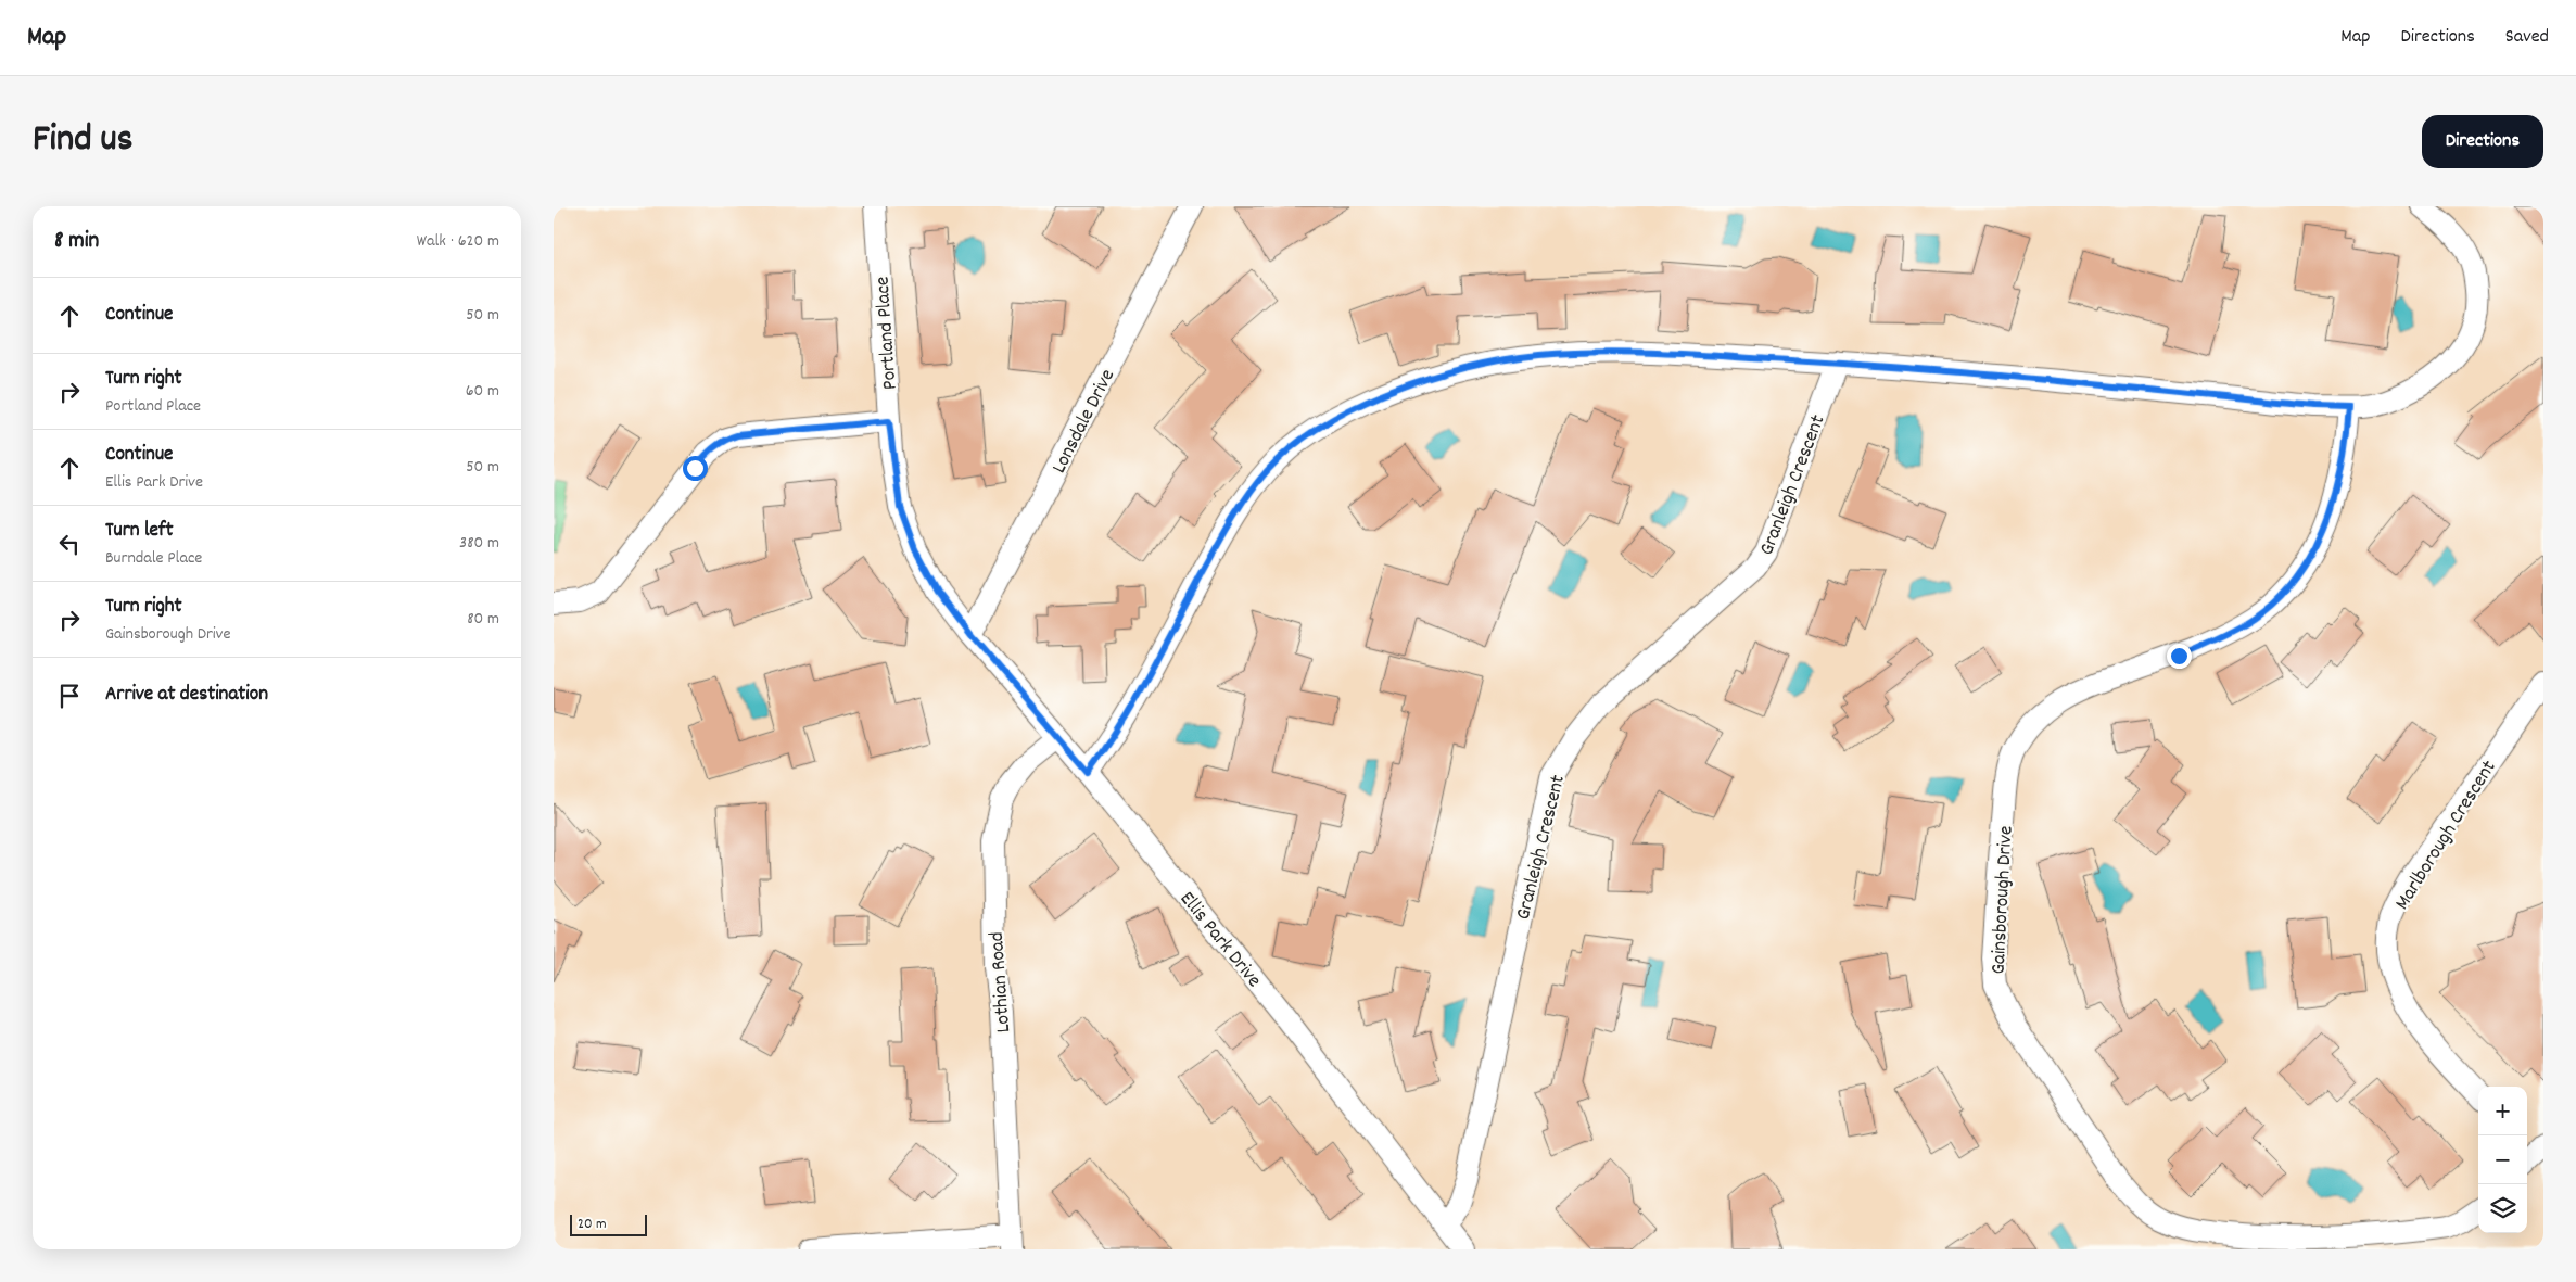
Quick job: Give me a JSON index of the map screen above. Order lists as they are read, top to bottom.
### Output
{
  "streets": {
    "street": [
      "Portland Place",
      "Lonsdale Drive",
      "Granleigh Crescent",
      "Marlborough Crescent",
      "Gainsborough Drive",
      "Ellis Park Drive",
      "Lothian Road"
    ]
  },
  "crossings": [
    ["Portland Place", "Lonsdale Drive"],
    ["Portland Place", "Ellis Park Drive"],
    ["Lonsdale Drive", "Ellis Park Drive"],
    ["Granleigh Crescent", "Ellis Park Drive"],
    ["Ellis Park Drive", "Lothian Road"]
  ],
  "scale_bar": "20 m",
  "page": {
    "header": "Map",
    "nav": ["Map", "Directions", "Saved"],
    "title": "Find us",
    "buttons": "Directions",
    "heading": ["8 min", "Walk · 620 m"],
    "list": [
      ["Continue", "50 m"],
      ["Turn right", "Portland Place", "60 m"],
      ["Continue", "Ellis Park Drive", "50 m"],
      ["Turn left", "Burndale Place", "380 m"],
      ["Turn right", "Gainsborough Drive", "80 m"],
      "Arrive at destination"
    ],
    "map_buttons": ["+", "−"],
    "scale": "20 m"
  }
}
